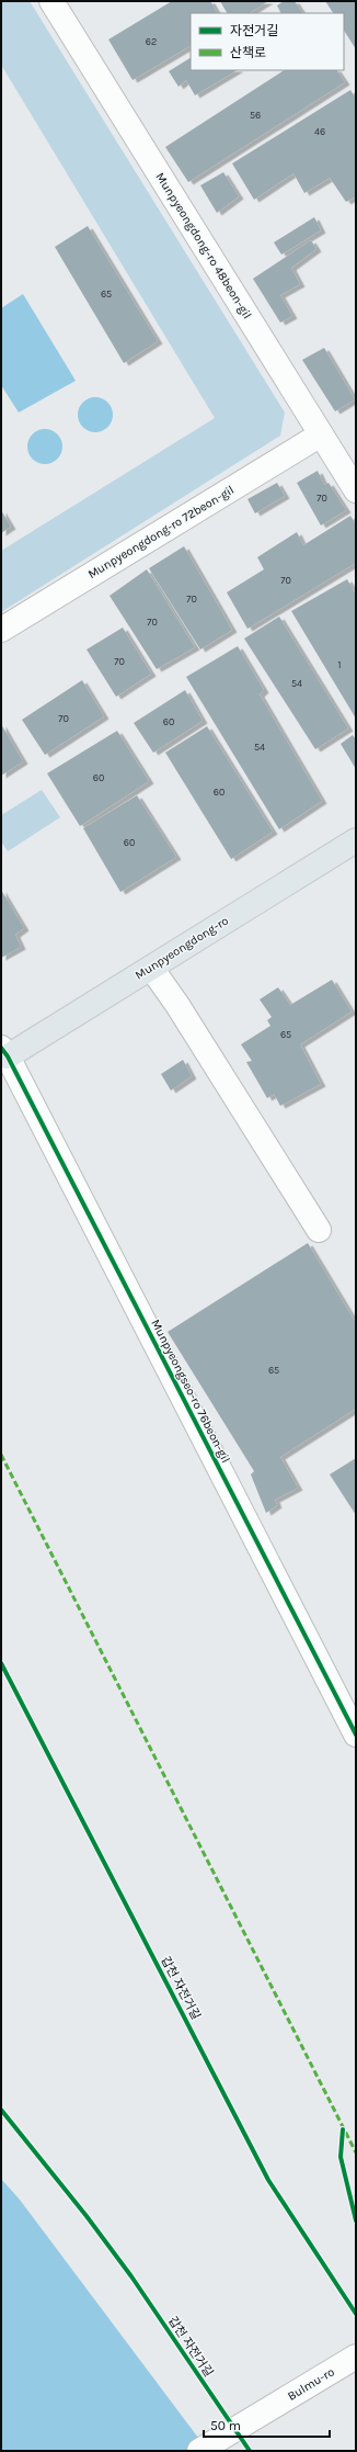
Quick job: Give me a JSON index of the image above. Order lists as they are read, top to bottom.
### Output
{
  "streets": {
    "main road": ["Munpyeongdong-ro"],
    "street": [
      "Munpyeongdong-ro 48beon-gil",
      "Munpyeongdong-ro 72beon-gil",
      "Munpyeongseo-ro 76beon-gil",
      "Bulmu-ro"
    ],
    "cycle path": ["갑천 자전거길"]
  },
  "crossings": [
    ["Munpyeongdong-ro 48beon-gil", "Munpyeongdong-ro 72beon-gil"],
    ["Munpyeongdong-ro", "Munpyeongseo-ro 76beon-gil"]
  ],
  "house_numbers": [
    "62",
    "56",
    "46",
    "65",
    "70",
    "70",
    "70",
    "70",
    "70",
    "1",
    "54",
    "70",
    "60",
    "54",
    "60",
    "60",
    "60",
    "65",
    "65"
  ],
  "legend": ["자전거길", "산책로"],
  "scale_bar": "50 m"
}
